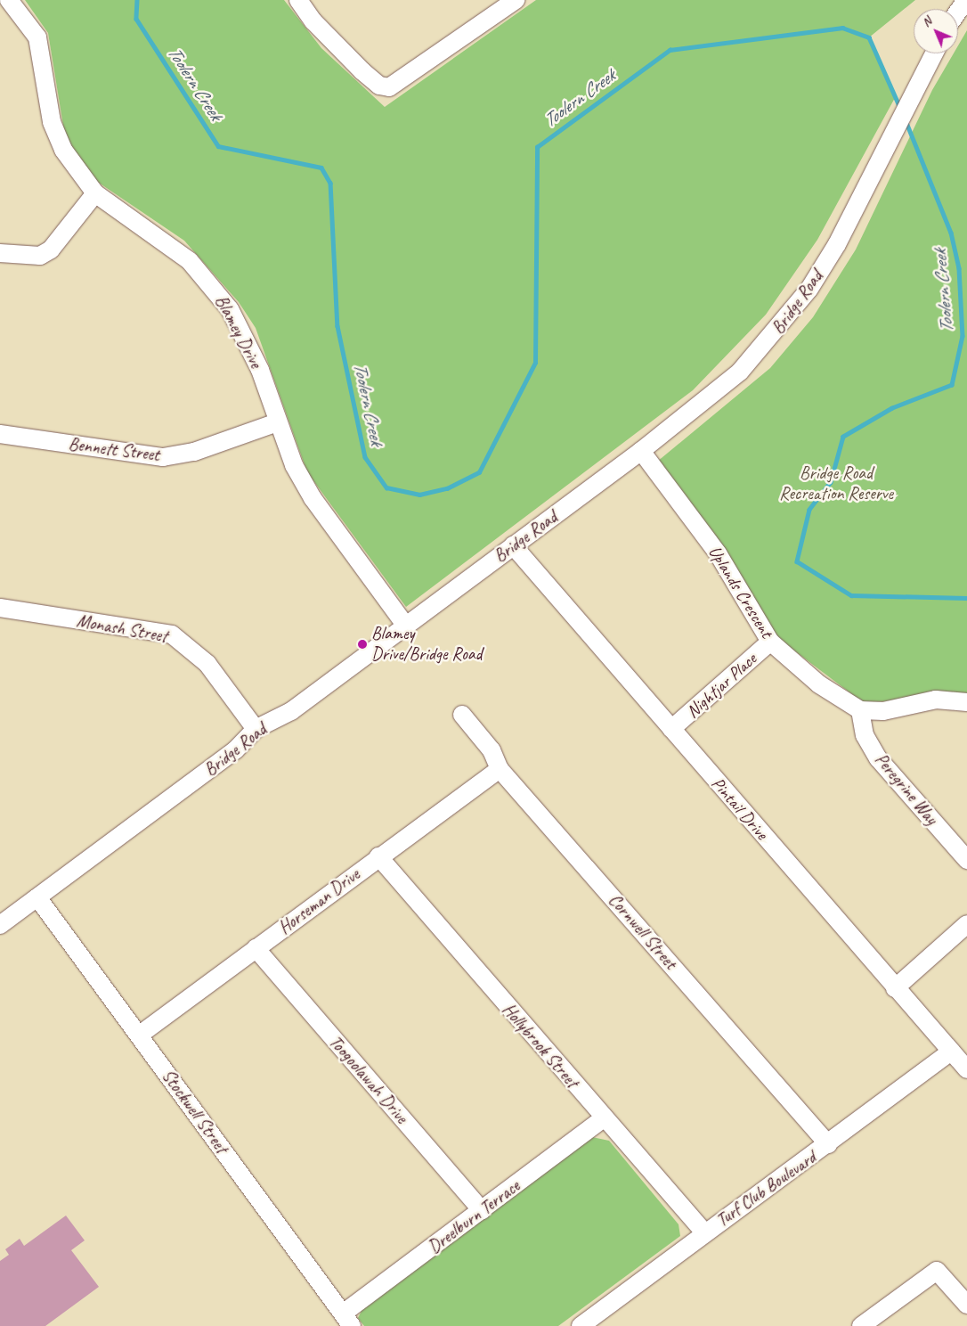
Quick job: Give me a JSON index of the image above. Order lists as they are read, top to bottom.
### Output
{
  "streets": {
    "street": [
      "Bridge Road",
      "Blamey Drive",
      "Bennett Street",
      "Uplands Crescent",
      "Monash Street",
      "Nightjar Place",
      "Peregrine Way",
      "Pintail Drive",
      "Horseman Drive",
      "Cornwell Street",
      "Hollybrook Street",
      "Toogoolawah Drive",
      "Stockwell Street",
      "Turf Club Boulevard",
      "Dreelburn Terrace"
    ]
  },
  "crossings": [
    ["Bridge Road", "Blamey Drive"],
    ["Bridge Road", "Uplands Crescent"],
    ["Bridge Road", "Monash Street"],
    ["Bridge Road", "Pintail Drive"],
    ["Bridge Road", "Stockwell Street"],
    ["Blamey Drive", "Bennett Street"],
    ["Uplands Crescent", "Nightjar Place"],
    ["Uplands Crescent", "Peregrine Way"],
    ["Nightjar Place", "Pintail Drive"],
    ["Pintail Drive", "Turf Club Boulevard"],
    ["Horseman Drive", "Cornwell Street"],
    ["Horseman Drive", "Hollybrook Street"],
    ["Horseman Drive", "Toogoolawah Drive"],
    ["Horseman Drive", "Stockwell Street"],
    ["Cornwell Street", "Turf Club Boulevard"],
    ["Hollybrook Street", "Turf Club Boulevard"],
    ["Hollybrook Street", "Dreelburn Terrace"],
    ["Toogoolawah Drive", "Dreelburn Terrace"],
    ["Stockwell Street", "Dreelburn Terrace"]
  ],
  "water": ["Toolern Creek"],
  "parks": ["Bridge Road Recreation Reserve"],
  "places": ["Blamey Drive/Bridge Road"],
  "north": "top left"
}
